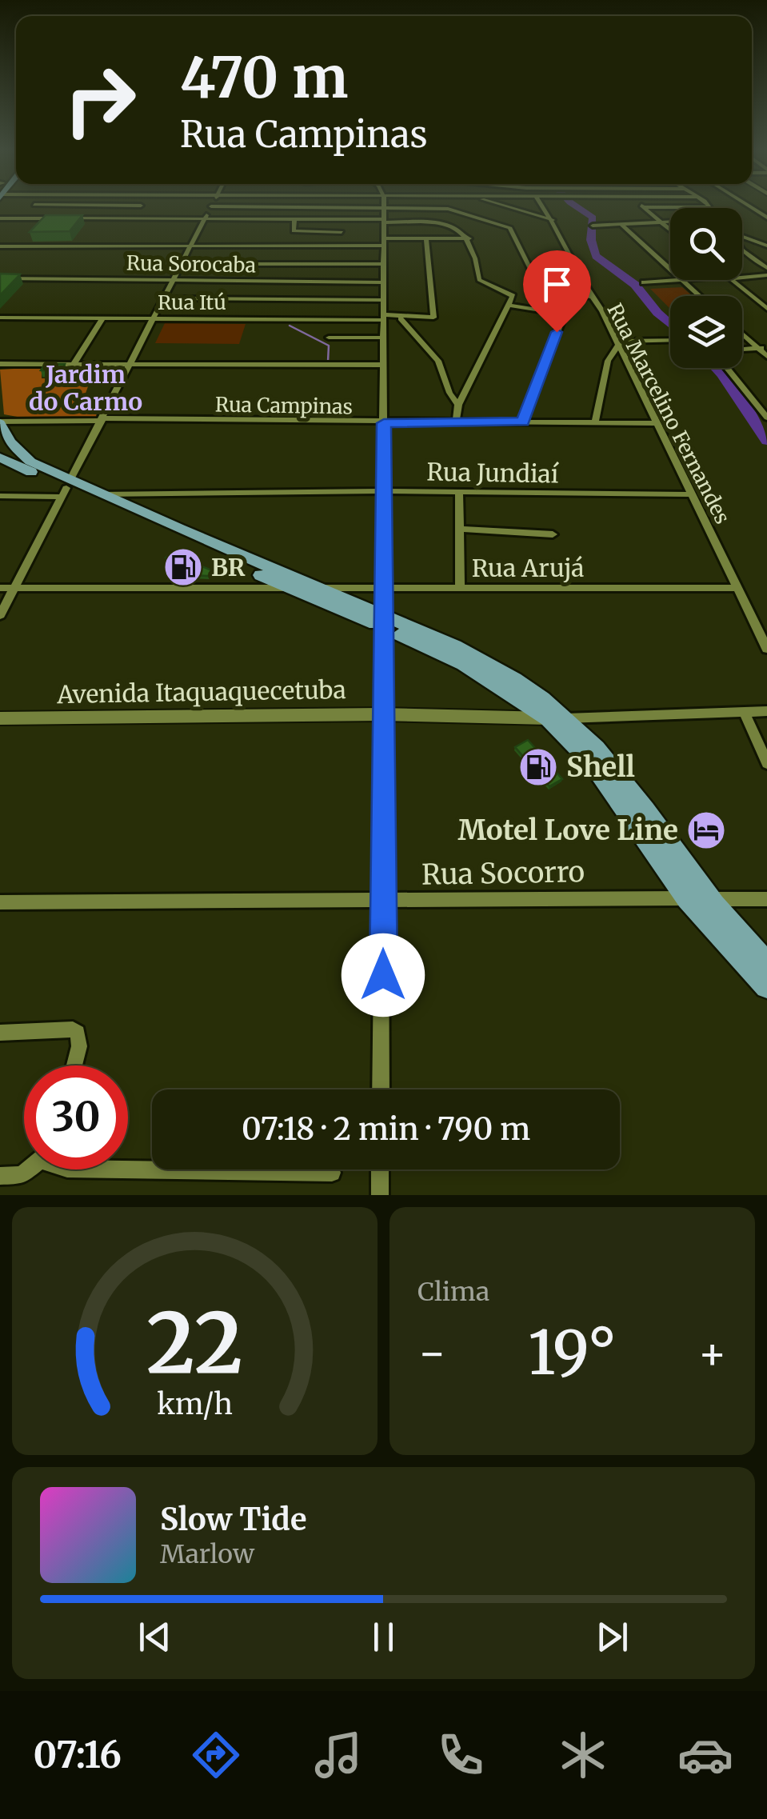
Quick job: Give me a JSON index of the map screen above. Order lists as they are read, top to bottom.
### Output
{
  "streets": {
    "street": [
      "Rua Sorocaba",
      "Rua Itú",
      "Rua Campinas",
      "Rua Marcelino Fernandes",
      "Rua Jundiaí",
      "Rua Arujá",
      "Avenida Itaquaquecetuba",
      "Rua Socorro"
    ]
  },
  "crossings": [
    ["Rua Campinas", "Rua Marcelino Fernandes"],
    ["Rua Marcelino Fernandes", "Rua Jundiaí"],
    ["Rua Marcelino Fernandes", "Rua Arujá"]
  ],
  "districts": ["Jardim do Carmo"],
  "places": {
    "fuel station": ["BR", "Shell"],
    "hotel": ["Motel Love Line"]
  },
  "page": {
    "turn": ["470 m", "Rua Campinas"],
    "limit": "30",
    "trip": "07:18 · 2 min · 790 m",
    "tile": "Clima",
    "heat": ["−", "19°", "+"],
    "song": ["Slow Tide", "Marlow"],
    "tabs": "07:16",
    "gauge": ["22", "km/h"]
  }
}
